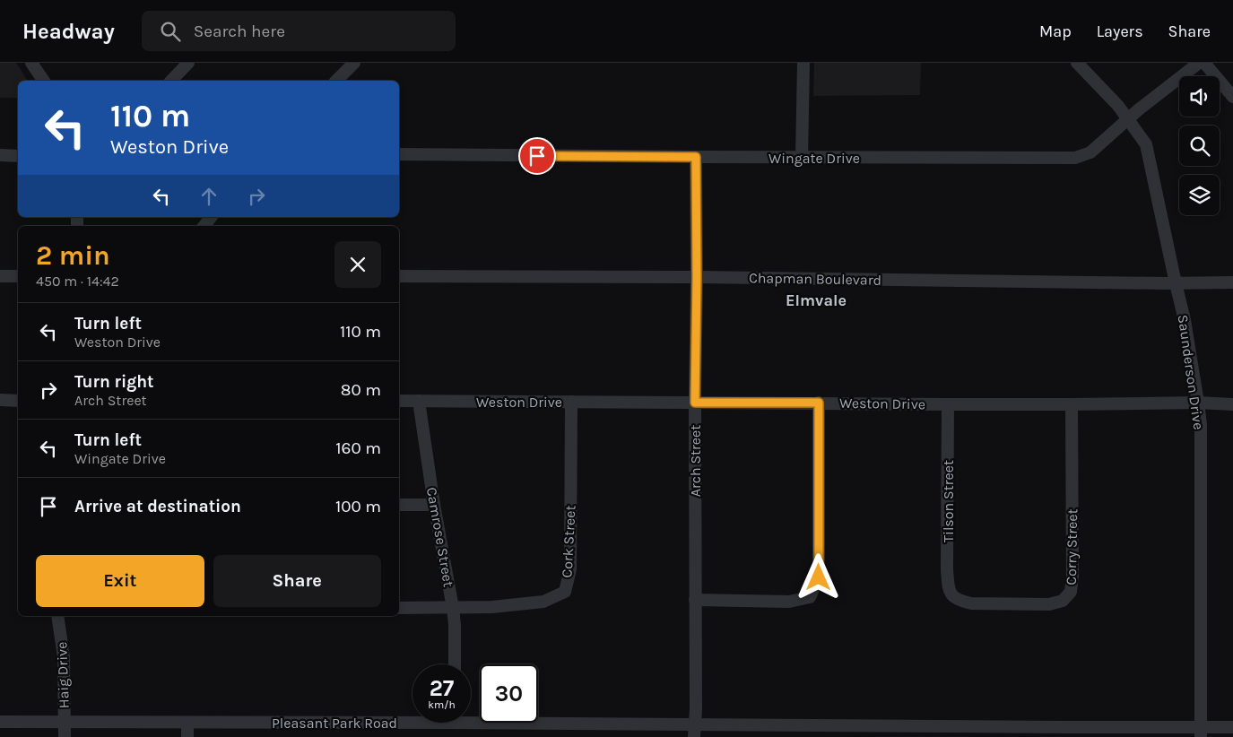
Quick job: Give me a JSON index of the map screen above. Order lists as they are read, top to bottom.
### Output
{
  "streets": {
    "street": [
      "Wingate Drive",
      "Chapman Boulevard",
      "Saunderson Drive",
      "Weston Drive",
      "Arch Street",
      "Tilson Street",
      "Camrose Street",
      "Cork Street",
      "Corry Street",
      "Haig Drive",
      "Pleasant Park Road"
    ]
  },
  "crossings": [
    ["Wingate Drive", "Saunderson Drive"],
    ["Wingate Drive", "Arch Street"],
    ["Chapman Boulevard", "Saunderson Drive"],
    ["Chapman Boulevard", "Arch Street"],
    ["Saunderson Drive", "Weston Drive"],
    ["Saunderson Drive", "Pleasant Park Road"],
    ["Weston Drive", "Arch Street"],
    ["Weston Drive", "Tilson Street"],
    ["Weston Drive", "Camrose Street"],
    ["Weston Drive", "Cork Street"],
    ["Weston Drive", "Corry Street"],
    ["Arch Street", "Pleasant Park Road"],
    ["Tilson Street", "Corry Street"],
    ["Camrose Street", "Cork Street"],
    ["Haig Drive", "Pleasant Park Road"]
  ],
  "districts": ["Elmvale"],
  "page": {
    "header": "Headway",
    "search": "Search here",
    "nav": ["Map", "Layers", "Share"],
    "turn": ["110 m", "Weston Drive"],
    "heading": ["2 min", "450 m · 14:42"],
    "list": [
      {
        "name": "Turn left",
        "note": "Weston Drive",
        "value": "110 m"
      },
      {
        "name": "Turn right",
        "note": "Arch Street",
        "value": "80 m"
      },
      {
        "name": "Turn left",
        "note": "Wingate Drive",
        "value": "160 m"
      },
      {
        "name": "Arrive at destination",
        "value": "100 m"
      }
    ],
    "buttons": ["Exit", "Share"],
    "speed": "27 km/h",
    "limit": "30"
  }
}
